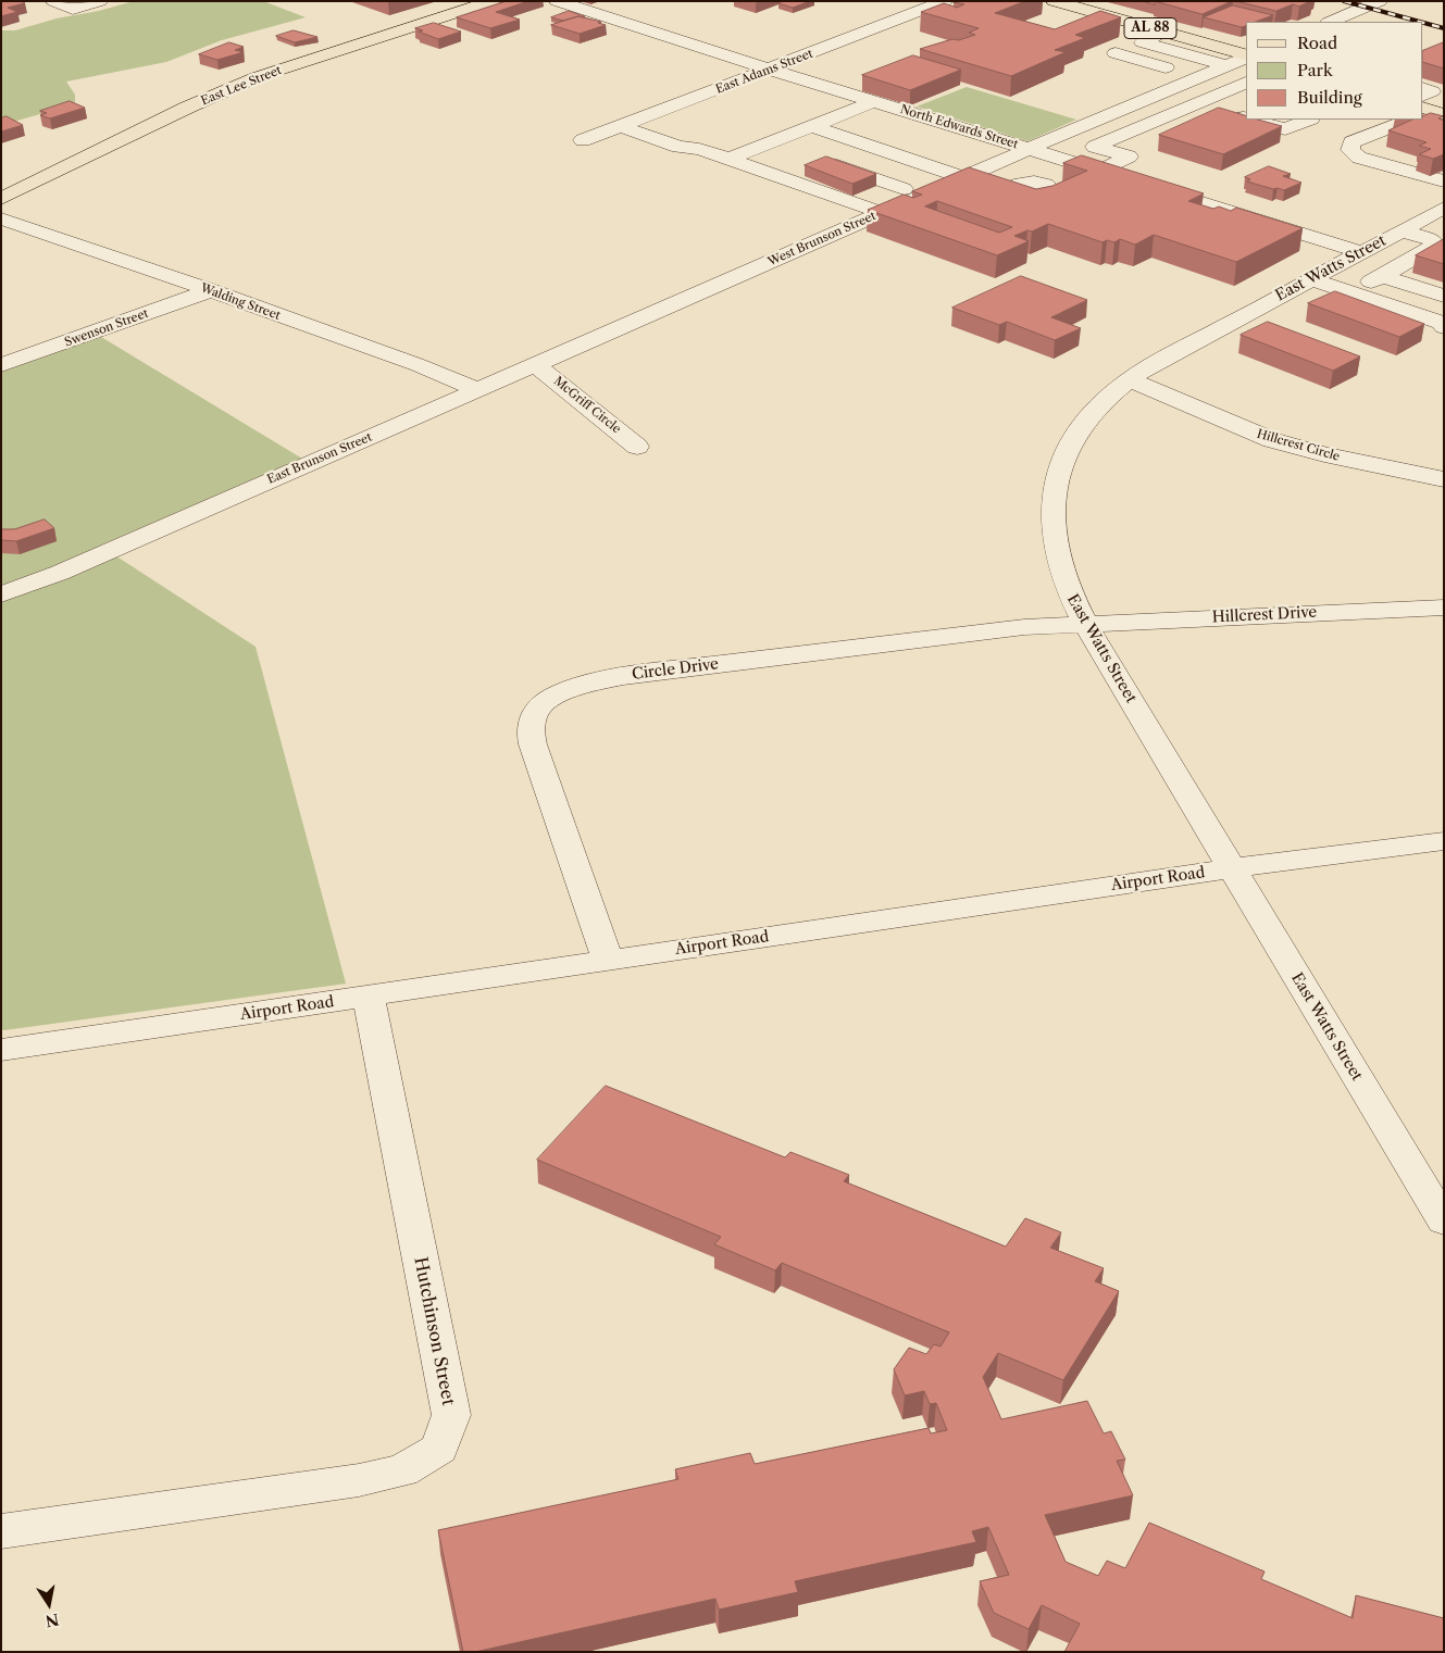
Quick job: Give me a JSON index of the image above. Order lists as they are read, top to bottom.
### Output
{
  "streets": {
    "main road": ["AL 88", "East Lee Street"],
    "street": [
      "East Adams Street",
      "North Edwards Street",
      "West Brunson Street",
      "East Watts Street",
      "Walding Street",
      "Swenson Street",
      "McGriff Circle",
      "Hillcrest Circle",
      "East Brunson Street",
      "Hillcrest Drive",
      "Circle Drive",
      "Airport Road",
      "Hutchinson Street"
    ]
  },
  "crossings": [
    ["East Adams Street", "North Edwards Street"],
    ["North Edwards Street", "West Brunson Street"],
    ["West Brunson Street", "East Brunson Street"],
    ["East Watts Street", "Hillcrest Circle"],
    ["East Watts Street", "Hillcrest Drive"],
    ["East Watts Street", "Circle Drive"],
    ["East Watts Street", "Airport Road"],
    ["Walding Street", "Swenson Street"],
    ["Walding Street", "East Brunson Street"],
    ["McGriff Circle", "East Brunson Street"],
    ["Hillcrest Drive", "Circle Drive"],
    ["Circle Drive", "Airport Road"],
    ["Airport Road", "Hutchinson Street"]
  ],
  "legend": ["Road", "Park", "Building"],
  "north": "bottom"
}
